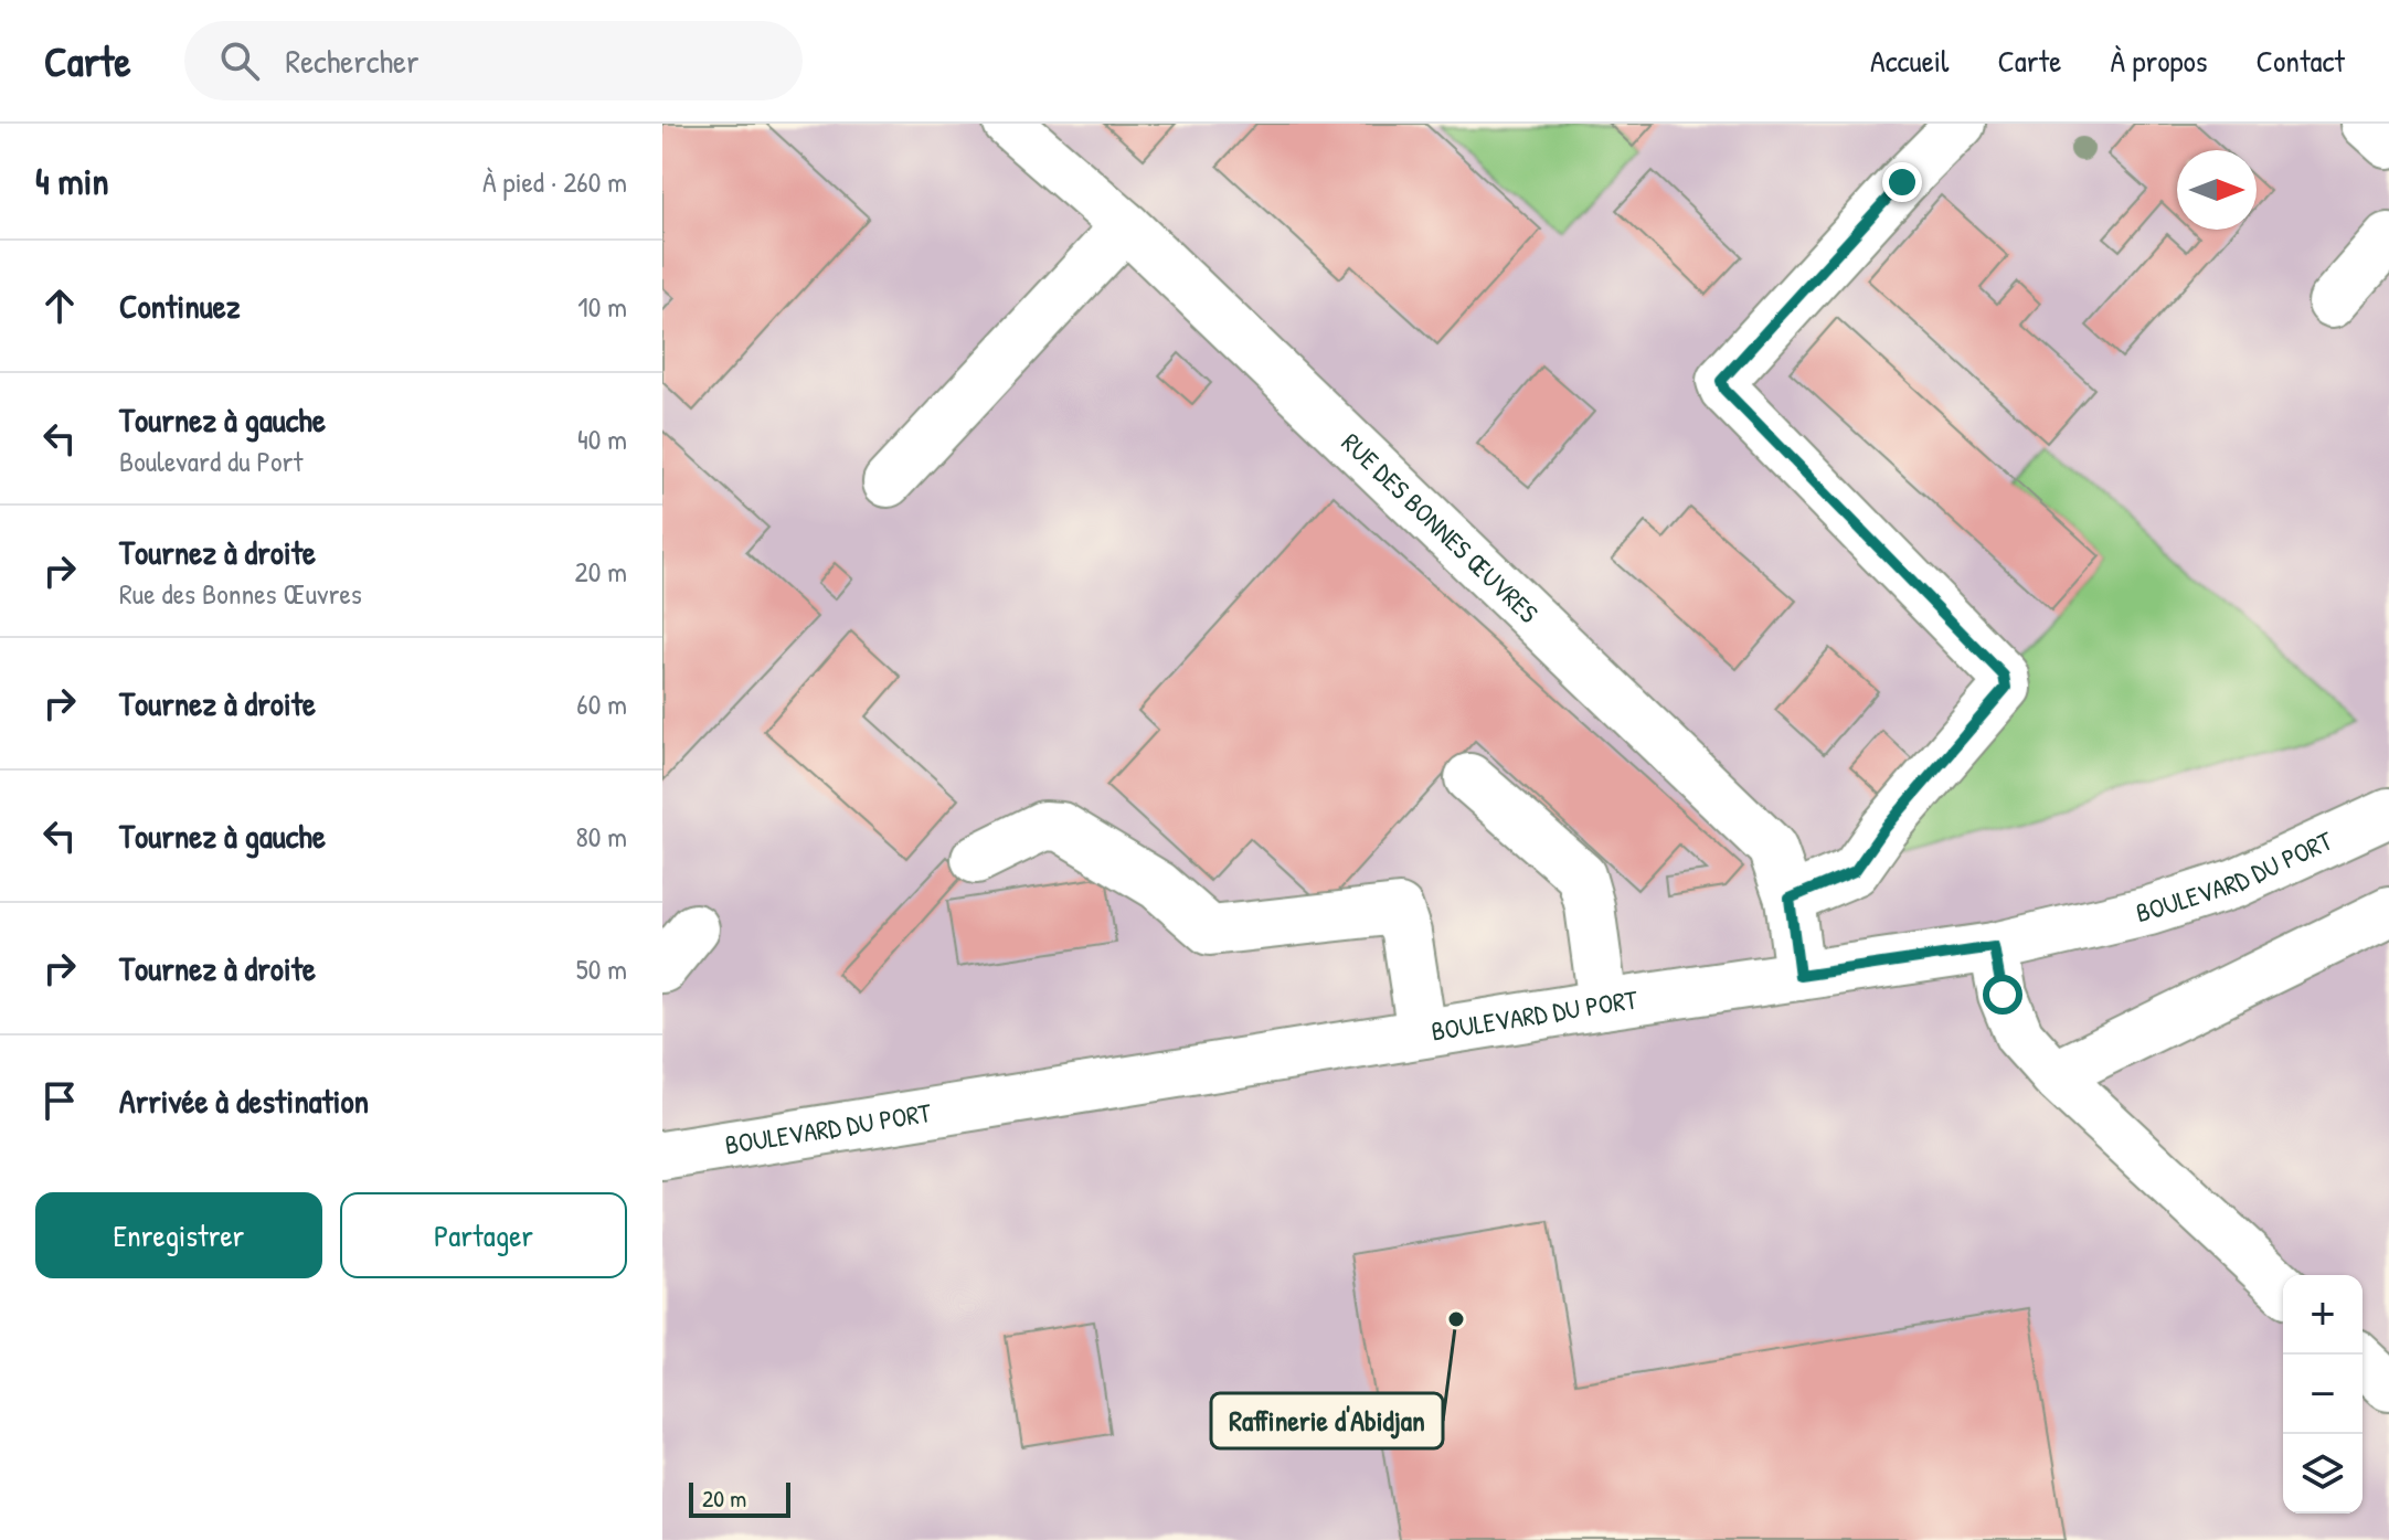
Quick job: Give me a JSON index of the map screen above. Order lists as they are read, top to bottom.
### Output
{
  "streets": {
    "main road": ["RUE DES BONNES ŒUVRES", "BOULEVARD DU PORT"]
  },
  "crossings": [
    ["RUE DES BONNES ŒUVRES", "BOULEVARD DU PORT"]
  ],
  "places": ["Raffinerie d'Abidjan"],
  "scale_bar": "20 m",
  "north": "right",
  "page": {
    "header": "Carte",
    "search": "Rechercher",
    "nav": [
      "Accueil",
      "Carte",
      "À propos",
      "Contact"
    ],
    "heading": ["4 min", "À pied · 260 m"],
    "list": [
      ["Continuez", "10 m"],
      ["Tournez à gauche", "Boulevard du Port", "40 m"],
      ["Tournez à droite", "Rue des Bonnes Œuvres", "20 m"],
      ["Tournez à droite", "60 m"],
      ["Tournez à gauche", "80 m"],
      ["Tournez à droite", "50 m"],
      "Arrivée à destination"
    ],
    "buttons": ["Enregistrer", "Partager"],
    "map_buttons": ["+", "−"],
    "scale": "20 m"
  }
}
